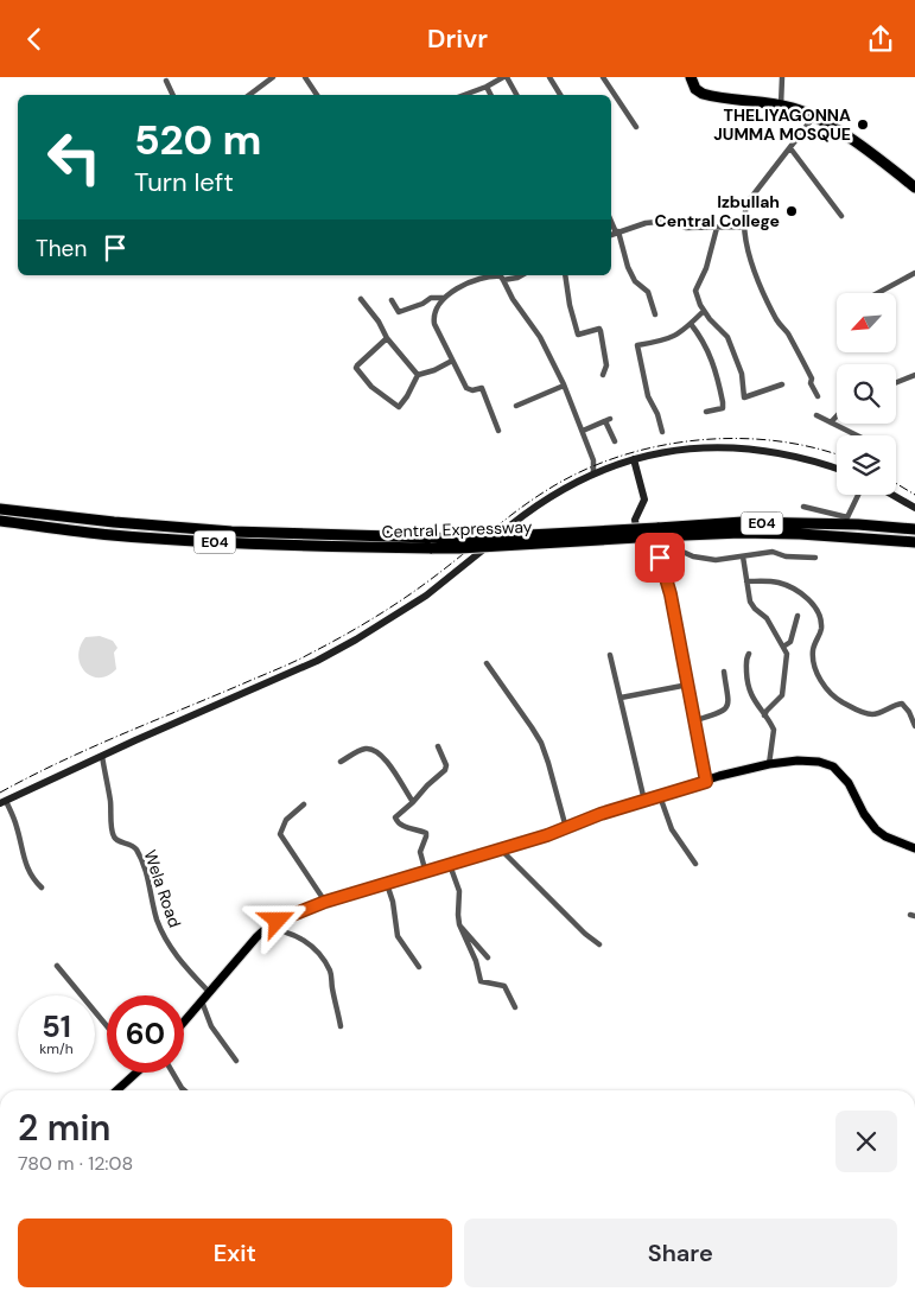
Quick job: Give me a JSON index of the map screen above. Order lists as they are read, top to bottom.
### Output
{
  "streets": {
    "highway": ["E04", "Central Expressway"],
    "street": ["Wela Road"]
  },
  "places": ["THELIYAGONNA JUMMA MOSQUE", "Izbullah Central College"],
  "north": "bottom left",
  "page": {
    "header": "Drivr",
    "turn": ["520 m", "Turn left"],
    "then": "Then",
    "speed": "51 km/h",
    "limit": "60",
    "heading": ["2 min", "780 m · 12:08"],
    "buttons": ["Exit", "Share"]
  }
}
